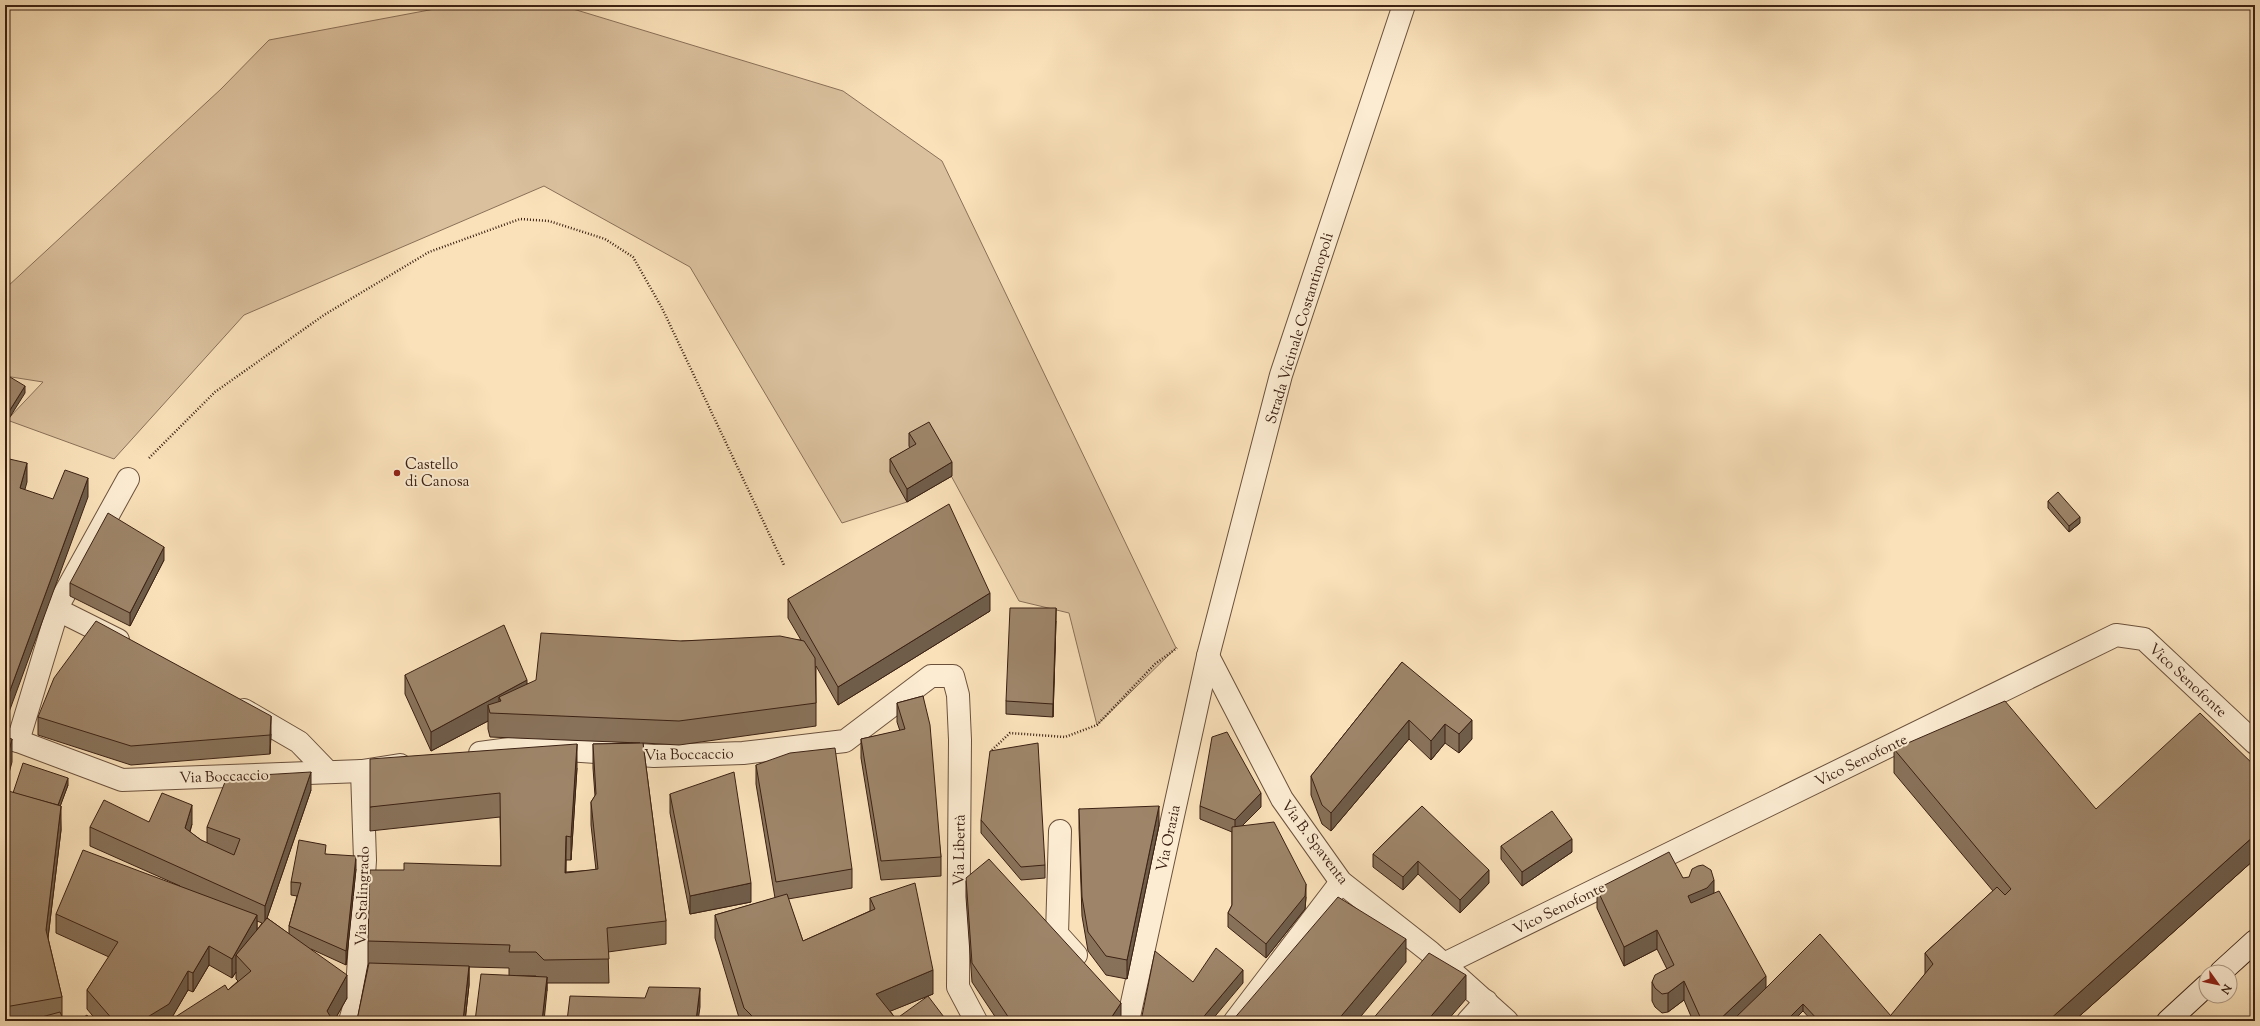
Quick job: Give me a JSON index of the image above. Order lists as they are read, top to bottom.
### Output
{
  "streets": {
    "street": [
      "Strada Vicinale Costantinopoli",
      "Vico Senofonte",
      "Via Boccaccio",
      "Via Orazia",
      "Via B. Spaventa",
      "Via Libertà",
      "Via Stalingrado"
    ]
  },
  "crossings": [
    ["Strada Vicinale Costantinopoli", "Via Orazia"],
    ["Strada Vicinale Costantinopoli", "Via B. Spaventa"],
    ["Vico Senofonte", "Via B. Spaventa"],
    ["Via Boccaccio", "Via Libertà"],
    ["Via Boccaccio", "Via Stalingrado"],
    ["Via Orazia", "Via B. Spaventa"]
  ],
  "places": ["Castello di Canosa"],
  "north": "bottom right"
}
